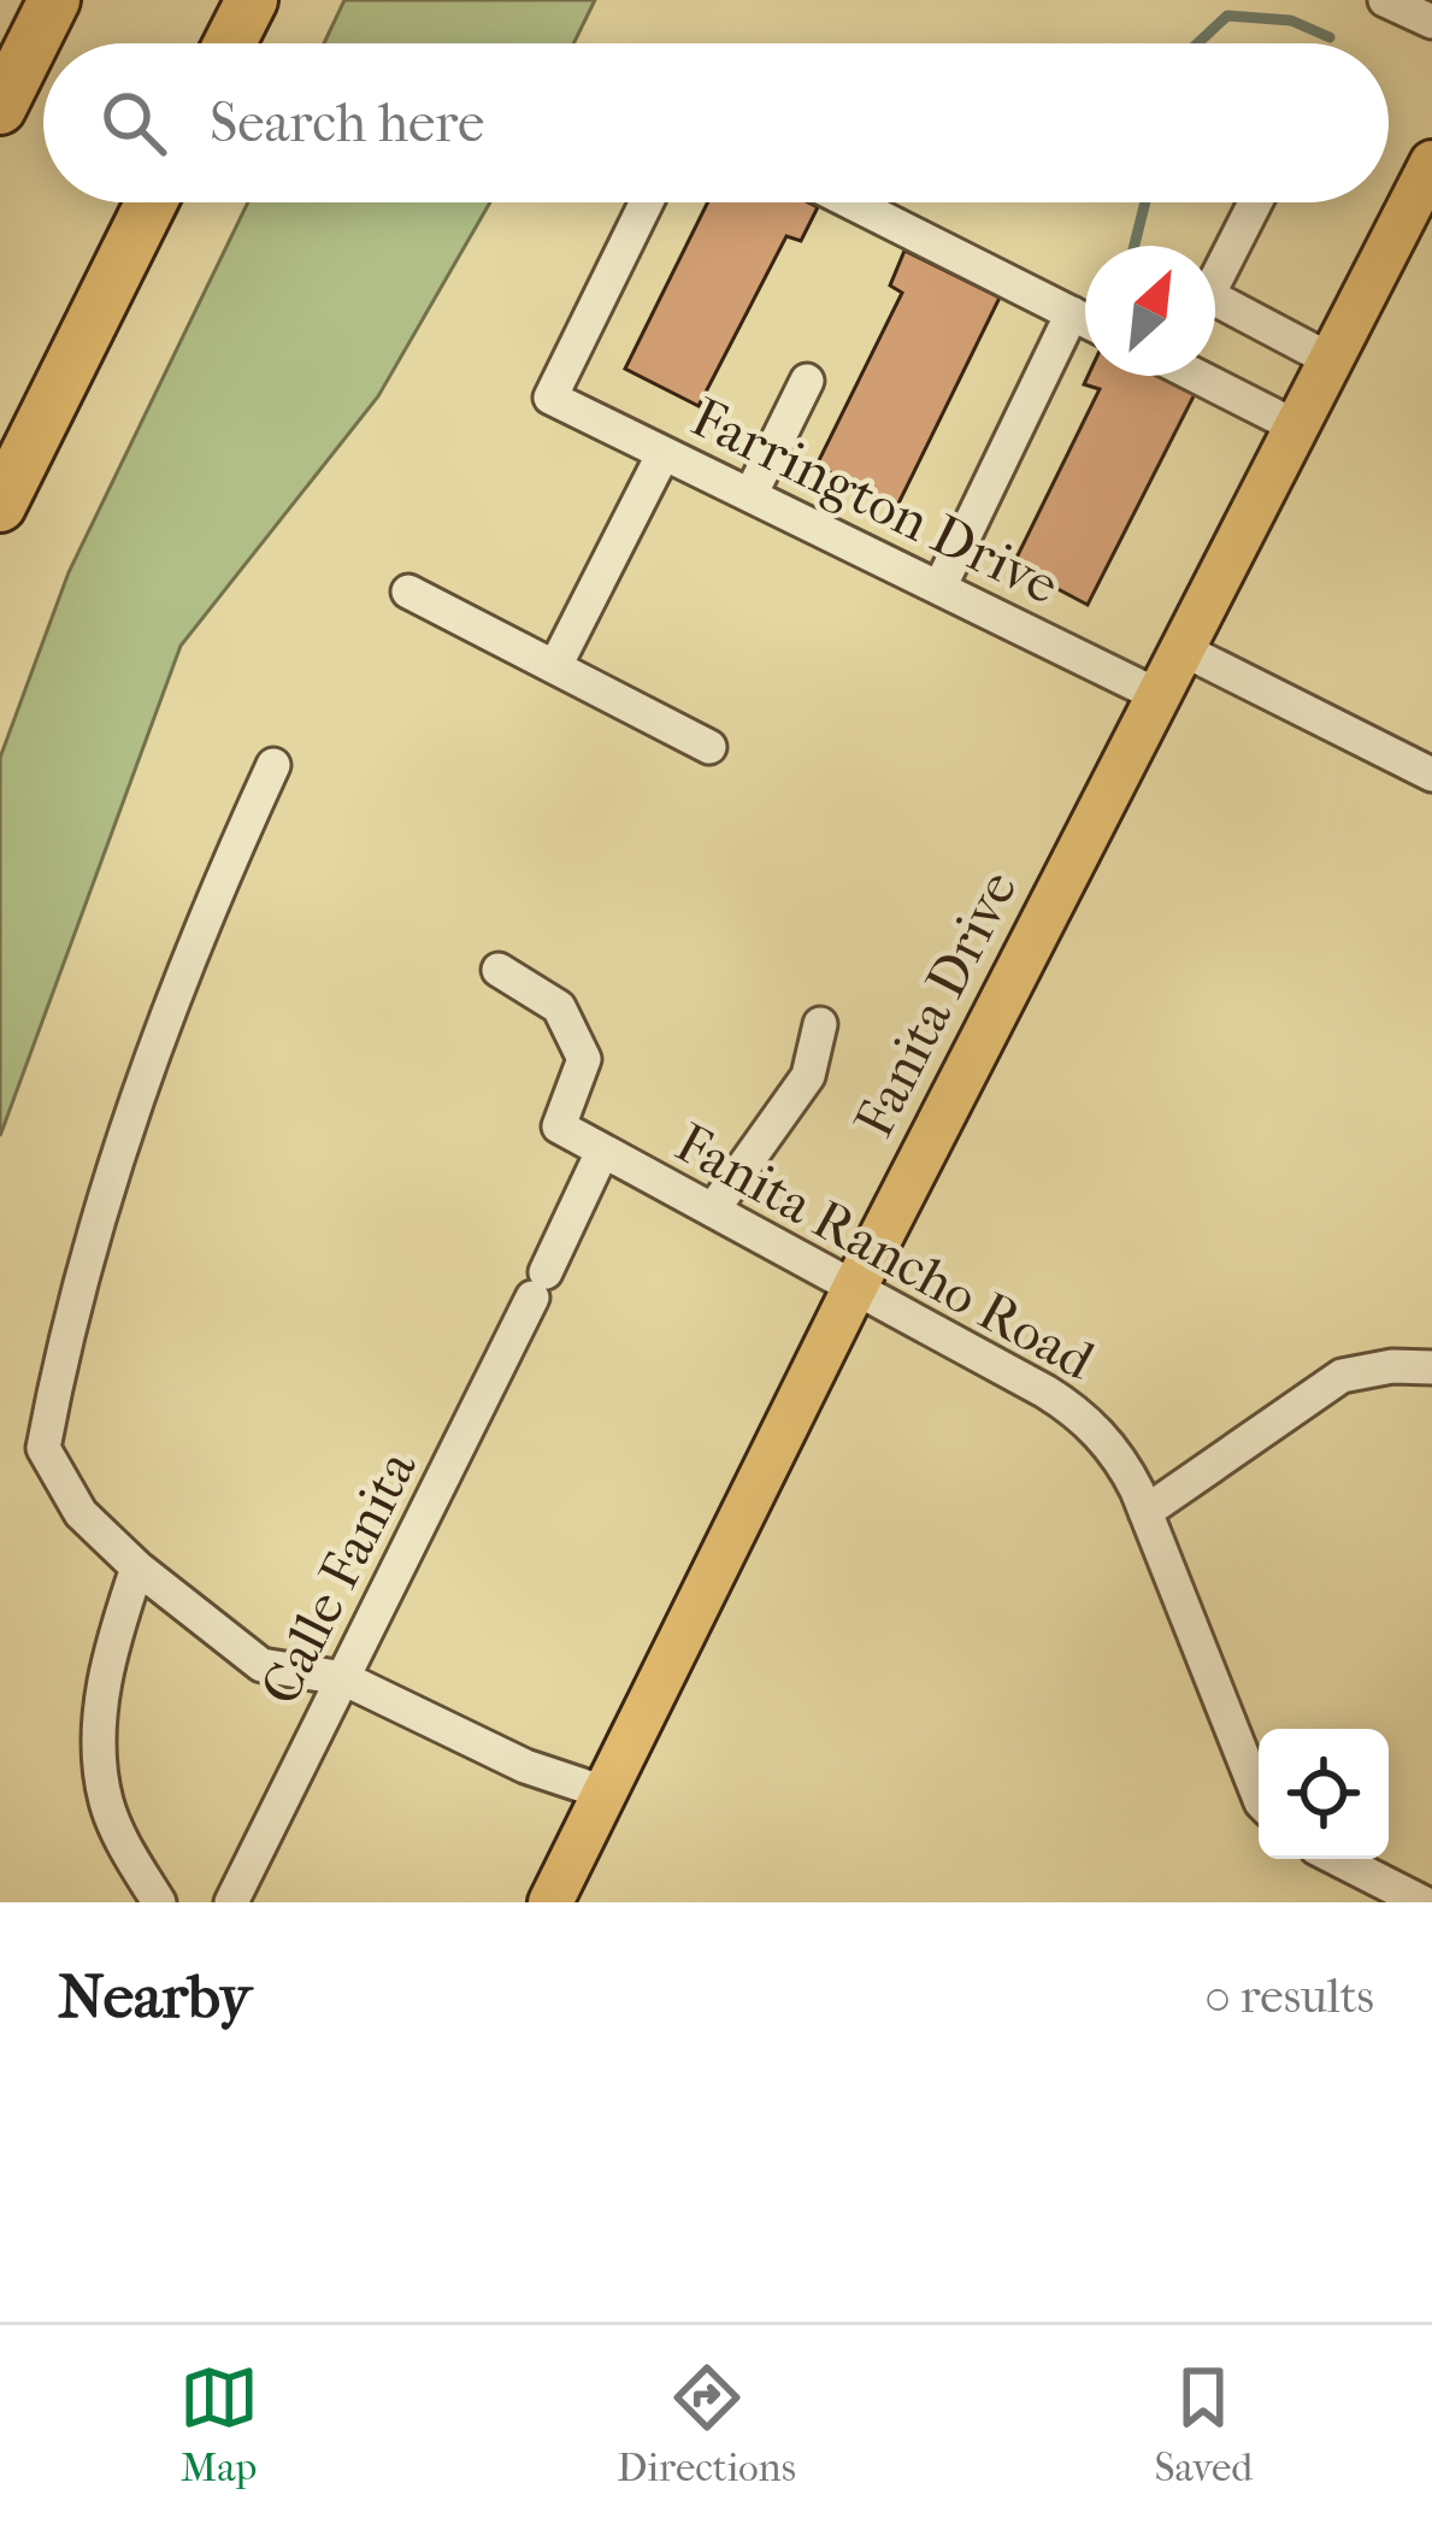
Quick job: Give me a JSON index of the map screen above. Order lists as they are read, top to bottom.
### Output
{
  "streets": {
    "main road": ["Fanita Drive"],
    "street": ["Farrington Drive", "Fanita Rancho Road", "Calle Fanita"]
  },
  "crossings": [
    ["Farrington Drive", "Fanita Drive"],
    ["Fanita Drive", "Fanita Rancho Road"],
    ["Fanita Rancho Road", "Calle Fanita"]
  ],
  "north": "top right",
  "page": {
    "search": "Search here",
    "heading": ["Nearby", "0 results"],
    "nav": ["Map", "Directions", "Saved"]
  }
}
